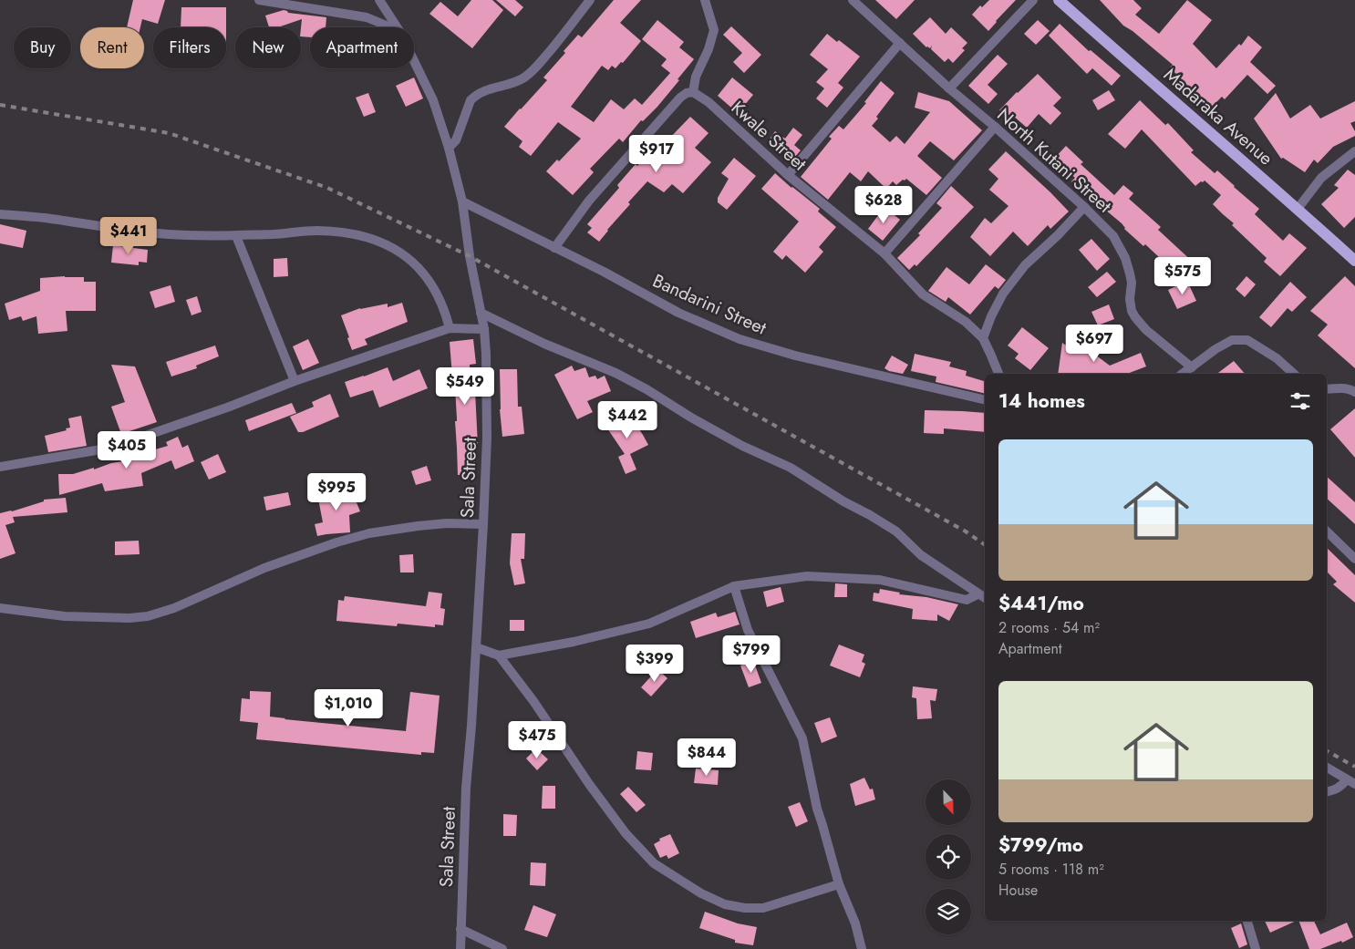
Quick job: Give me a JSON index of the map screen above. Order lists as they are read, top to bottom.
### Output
{
  "streets": {
    "main road": ["Madaraka Avenue"],
    "street": [
      "Kwale Street",
      "North Kutani Street",
      "Bandarini Street",
      "Sala Street"
    ]
  },
  "crossings": [
    ["Bandarini Street", "Sala Street"]
  ],
  "north": "bottom",
  "page": {
    "chip": [
      "Buy",
      "Rent",
      "Filters",
      "New",
      "Apartment"
    ],
    "price": [
      "$917",
      "$628",
      "$441",
      "$575",
      "$697",
      "$549",
      "$442",
      "$405",
      "$995",
      "$799",
      "$399",
      "$1,010",
      "$475",
      "$844"
    ],
    "heading": "14 homes",
    "list": [
      {
        "name": "$441/mo",
        "note": "2 rooms · 54 m² · Apartment"
      },
      {
        "name": "$799/mo",
        "note": "5 rooms · 118 m² · House"
      }
    ]
  }
}
